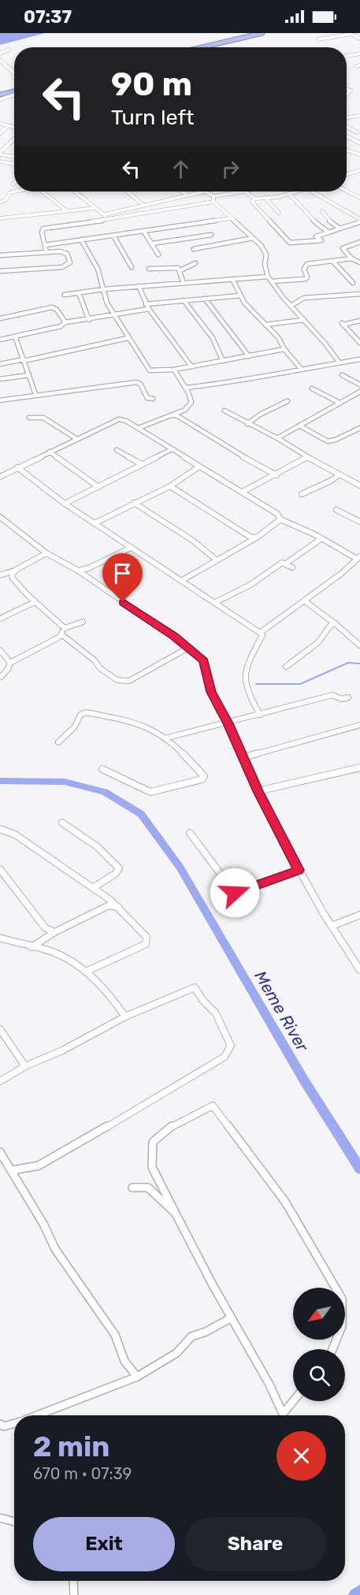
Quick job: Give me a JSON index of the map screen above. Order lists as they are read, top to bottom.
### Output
{
  "water": ["Meme River"],
  "north": "bottom left",
  "page": {
    "status": "07:37",
    "turn": ["90 m", "Turn left"],
    "heading": ["2 min", "670 m · 07:39"],
    "buttons": ["Exit", "Share"]
  }
}
